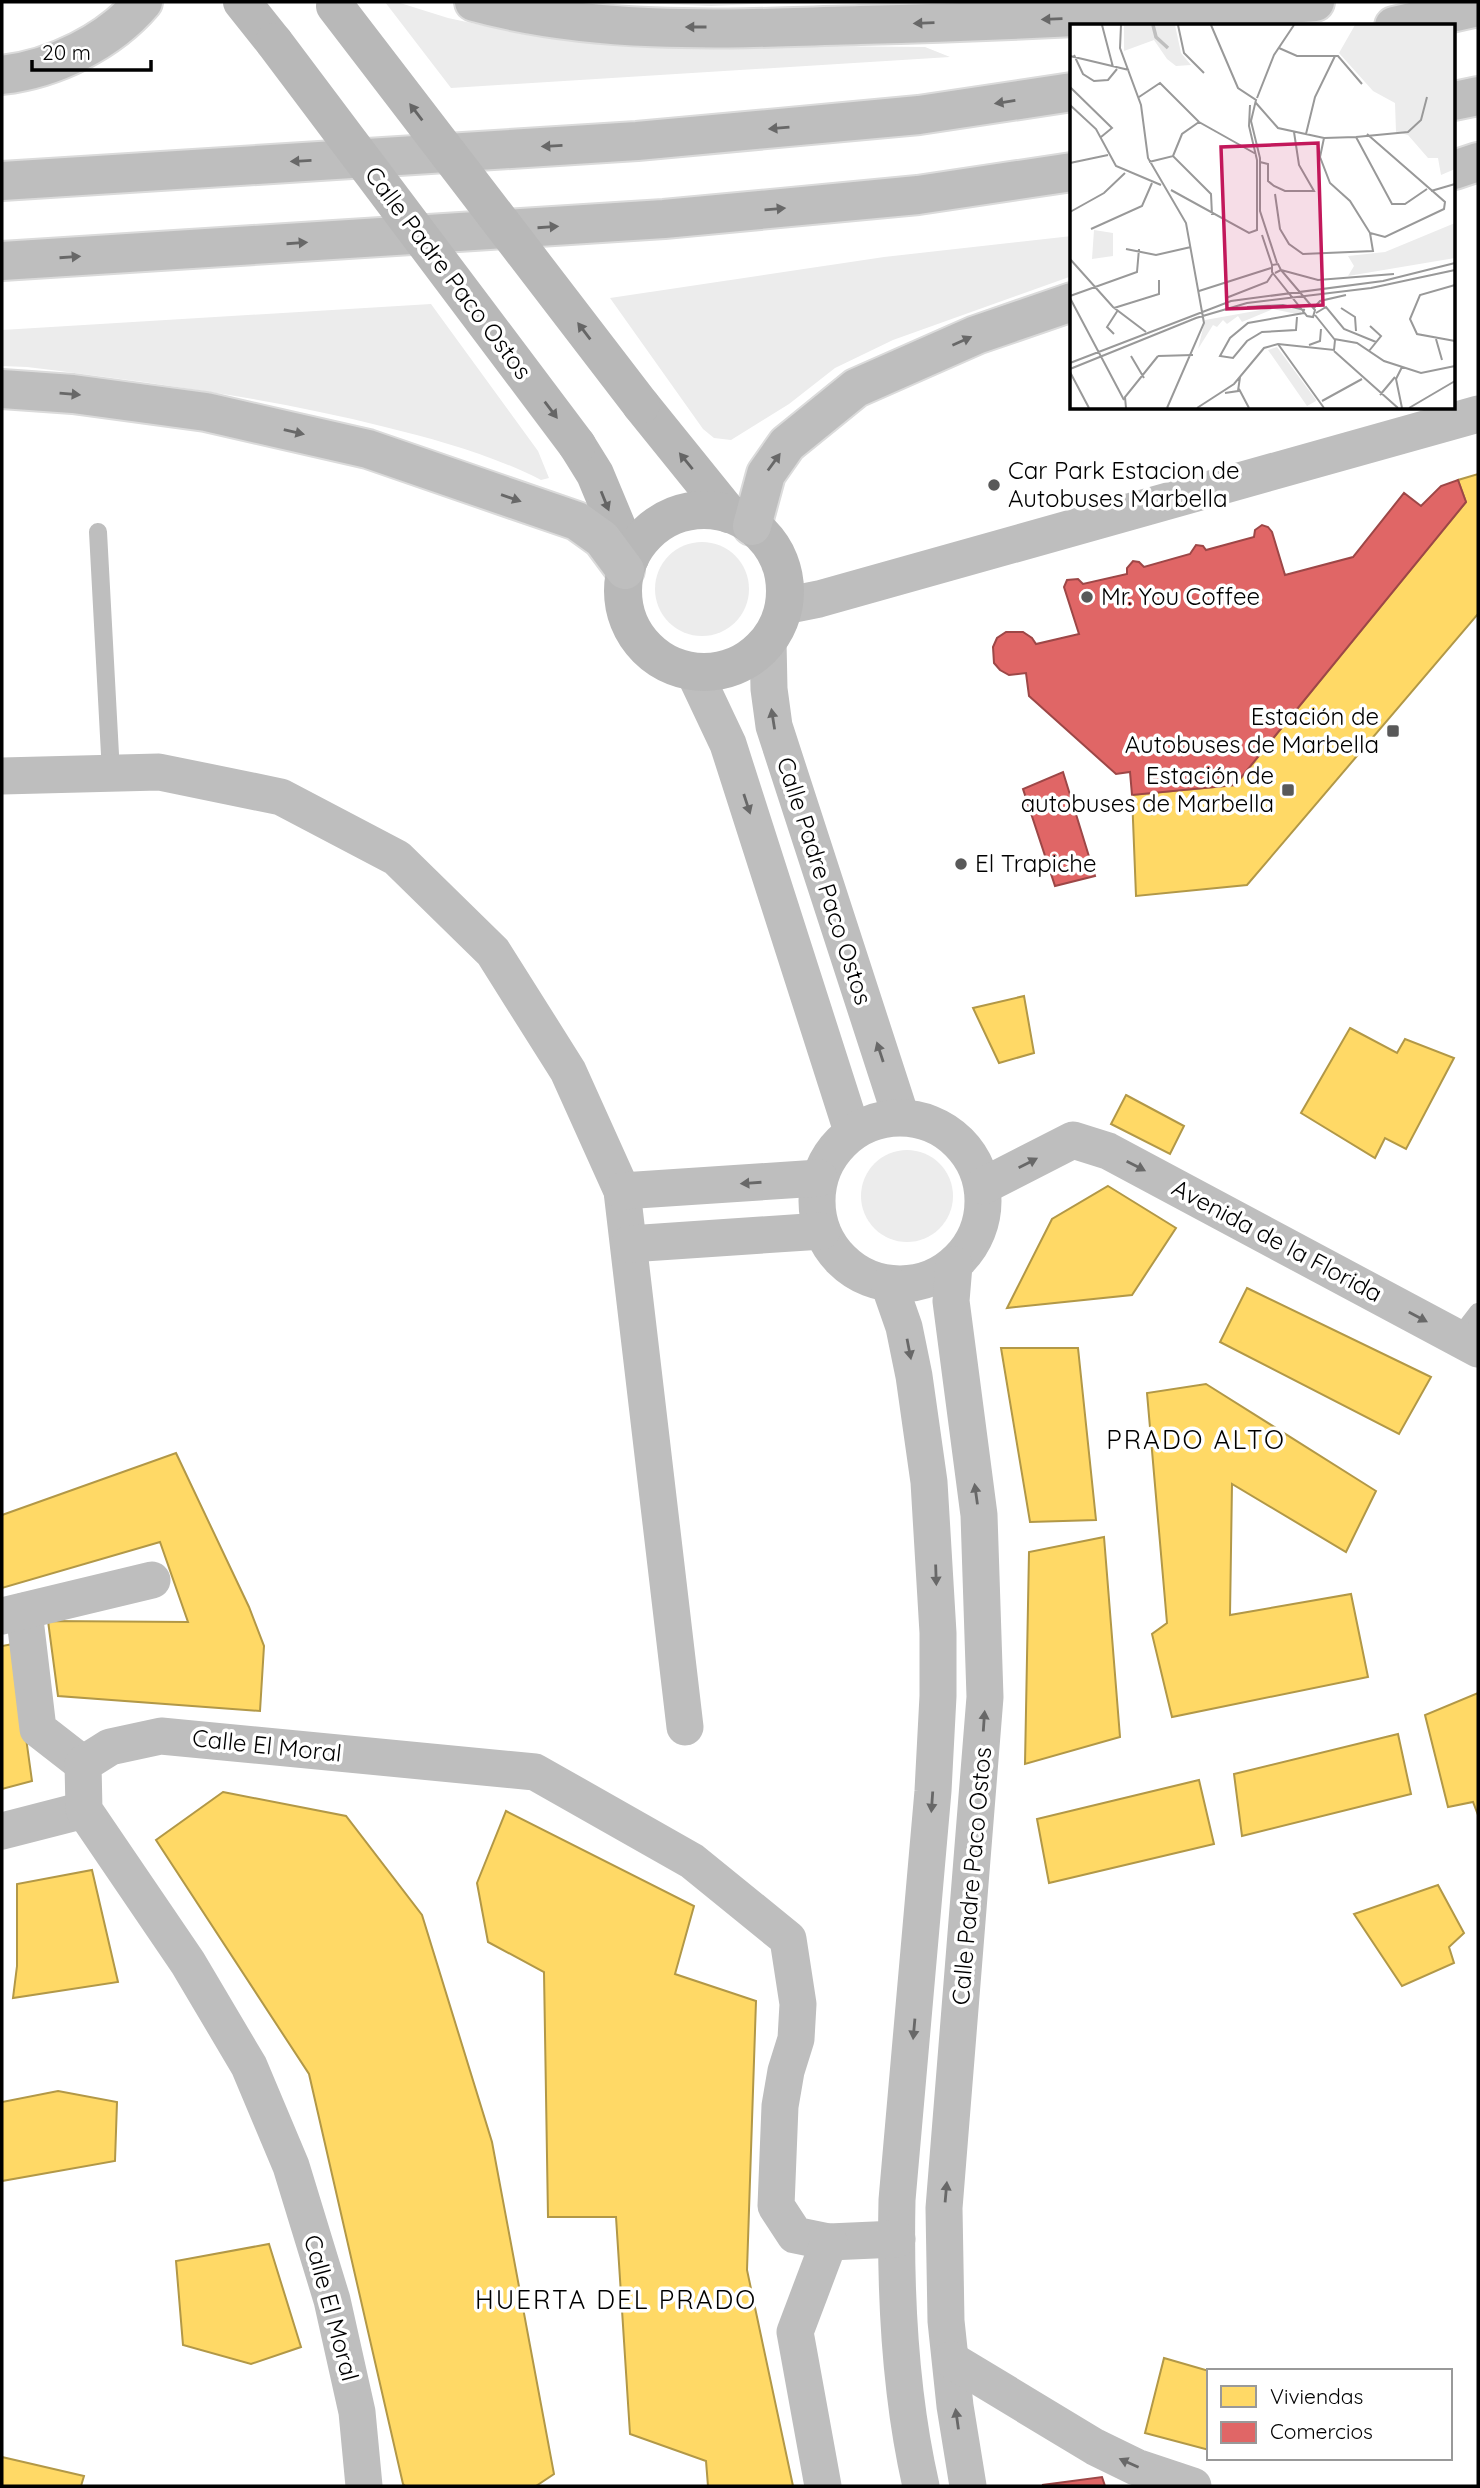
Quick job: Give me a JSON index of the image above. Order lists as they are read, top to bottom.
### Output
{
  "streets": {
    "main road": ["Calle Padre Paco Ostos"],
    "street": ["Avenida de la Florida", "Calle El Moral"]
  },
  "crossings": [
    ["Calle Padre Paco Ostos", "Avenida de la Florida"],
    ["Calle Padre Paco Ostos", "Calle El Moral"]
  ],
  "one_way": ["Avenida de la Florida"],
  "districts": ["PRADO ALTO", "HUERTA DEL PRADO"],
  "places": {
    "other": ["Car Park Estacion de Autobuses Marbella", "Mr. You Coffee", "El Trapiche"],
    "transit": ["Estación de Autobuses de Marbella", "Estación de autobuses de Marbella"]
  },
  "legend": ["Viviendas", "Comercios"],
  "scale_bar": "20 m"
}
